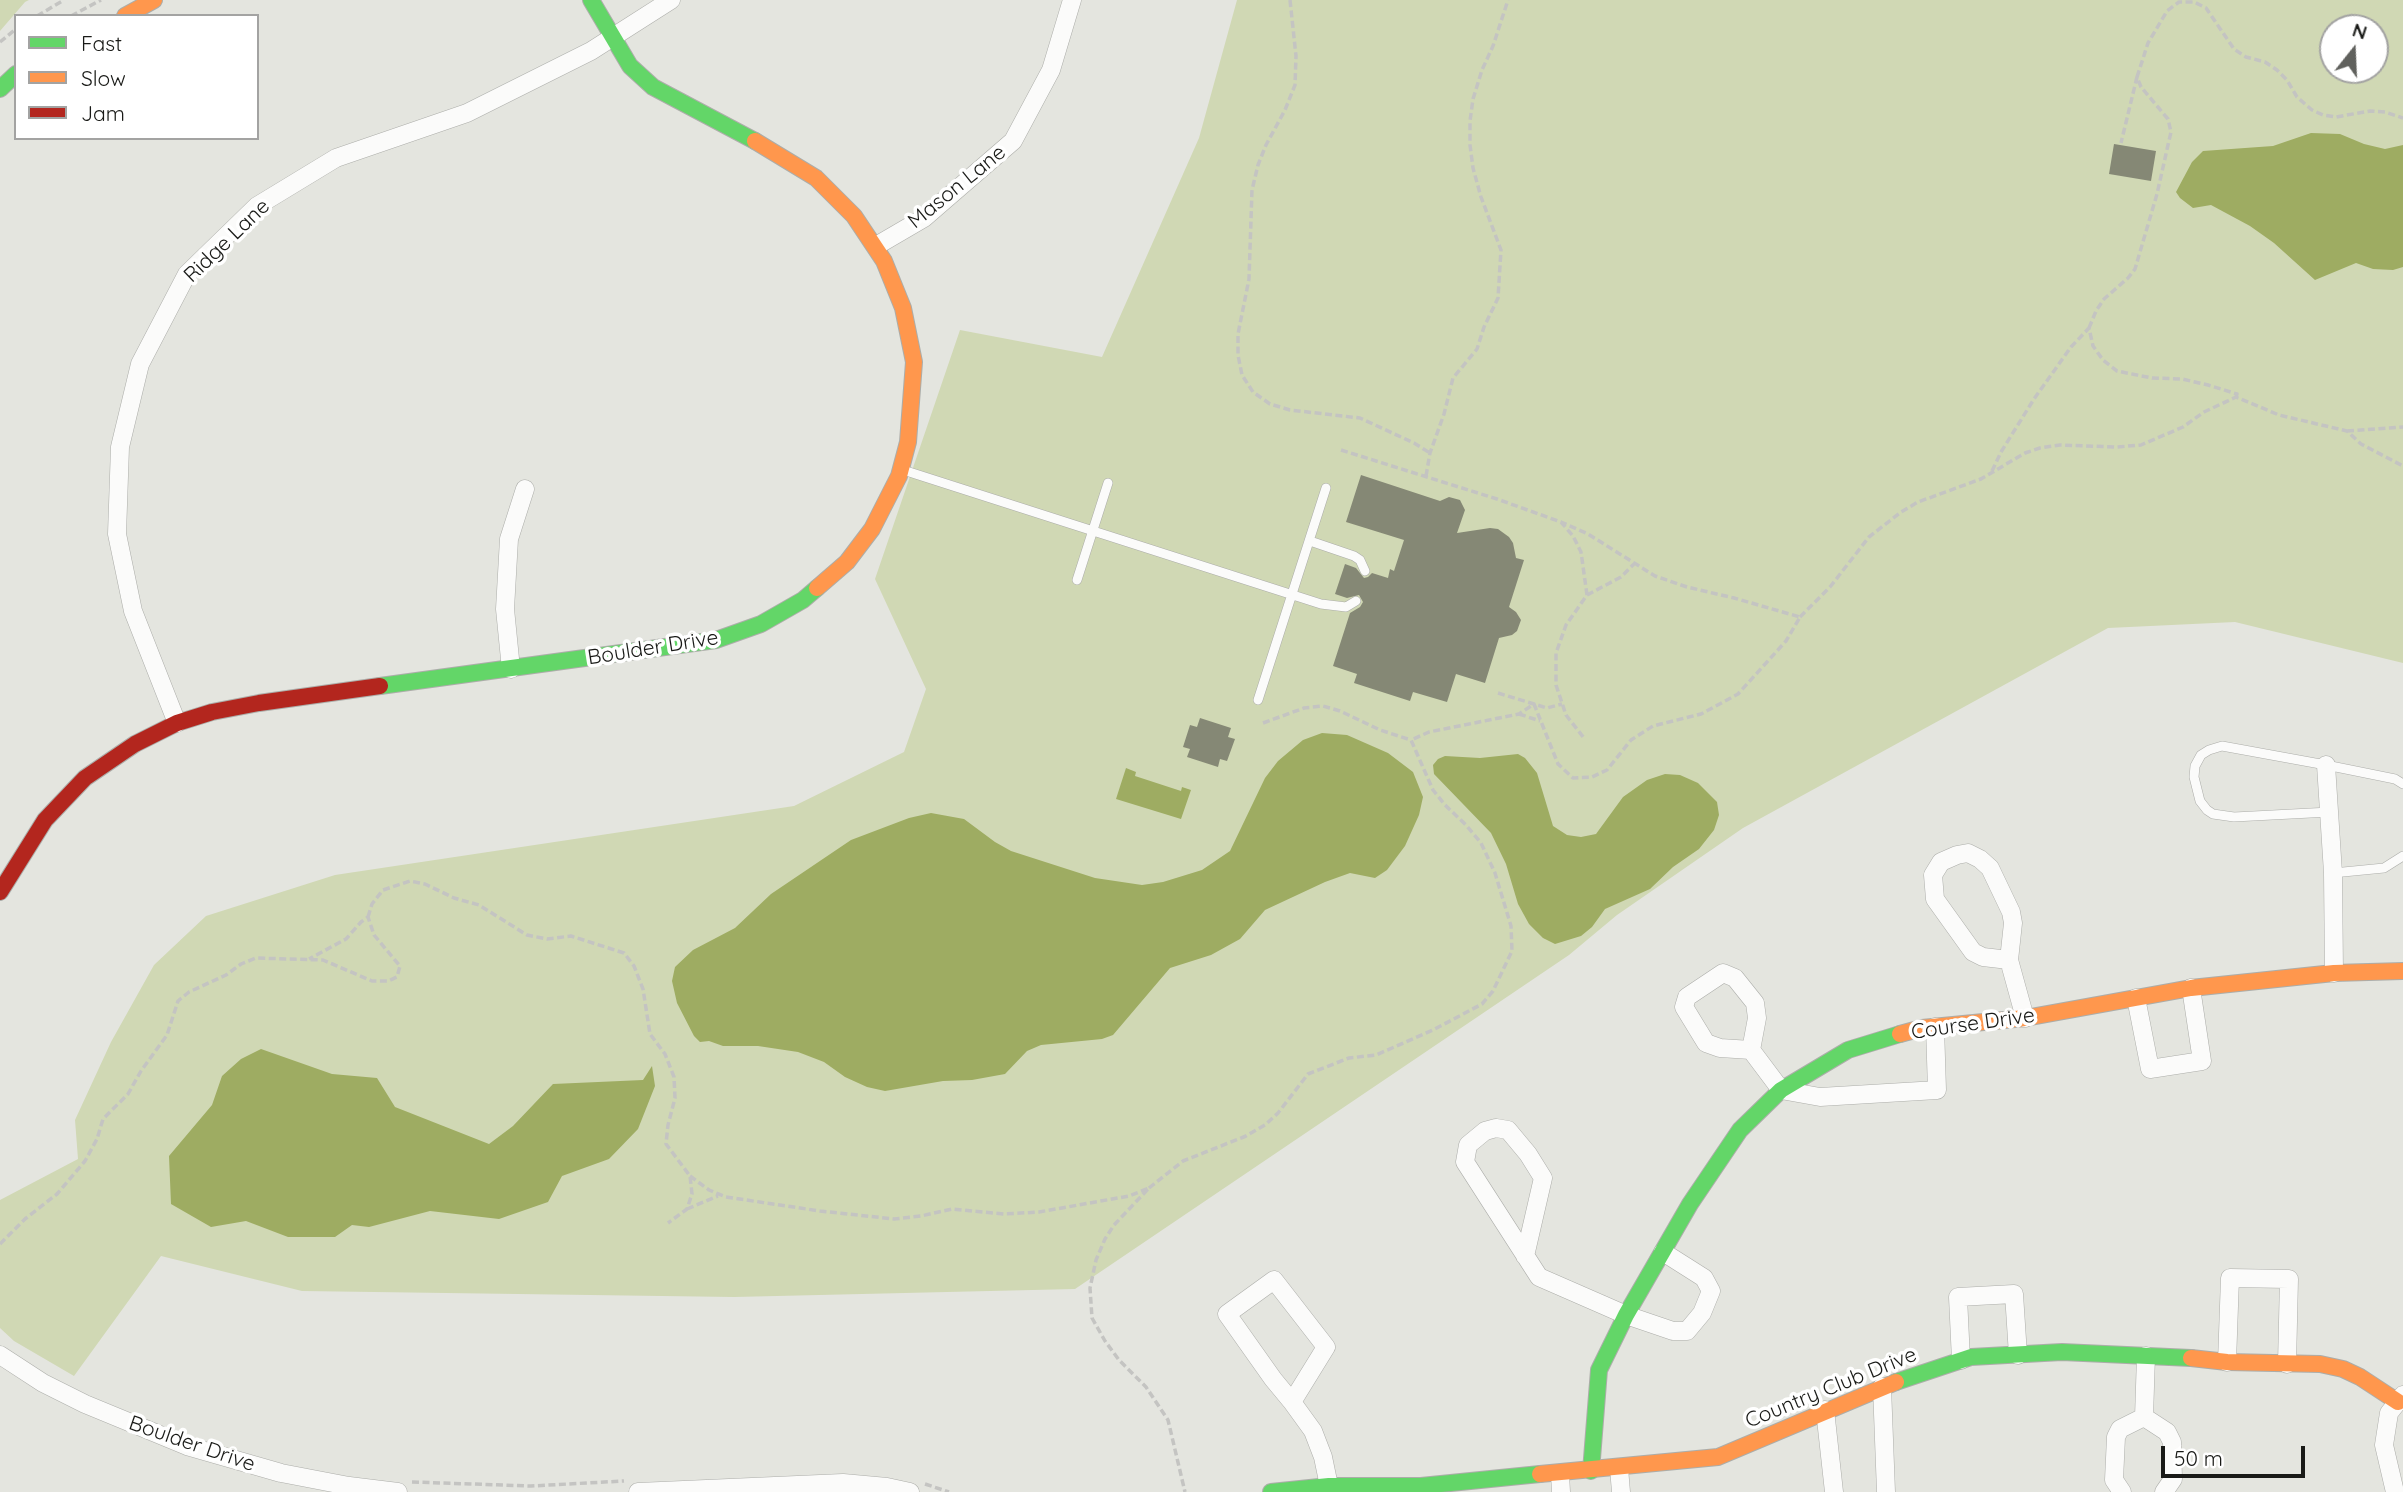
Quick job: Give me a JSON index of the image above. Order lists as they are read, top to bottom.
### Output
{
  "streets": {
    "street": [
      "Mason Lane",
      "Ridge Lane",
      "Boulder Drive",
      "Course Drive",
      "Country Club Drive"
    ]
  },
  "crossings": [
    ["Mason Lane", "Boulder Drive"],
    ["Ridge Lane", "Boulder Drive"],
    ["Course Drive", "Country Club Drive"]
  ],
  "legend": ["Fast", "Slow", "Jam"],
  "scale_bar": "50 m",
  "north": "top"
}
